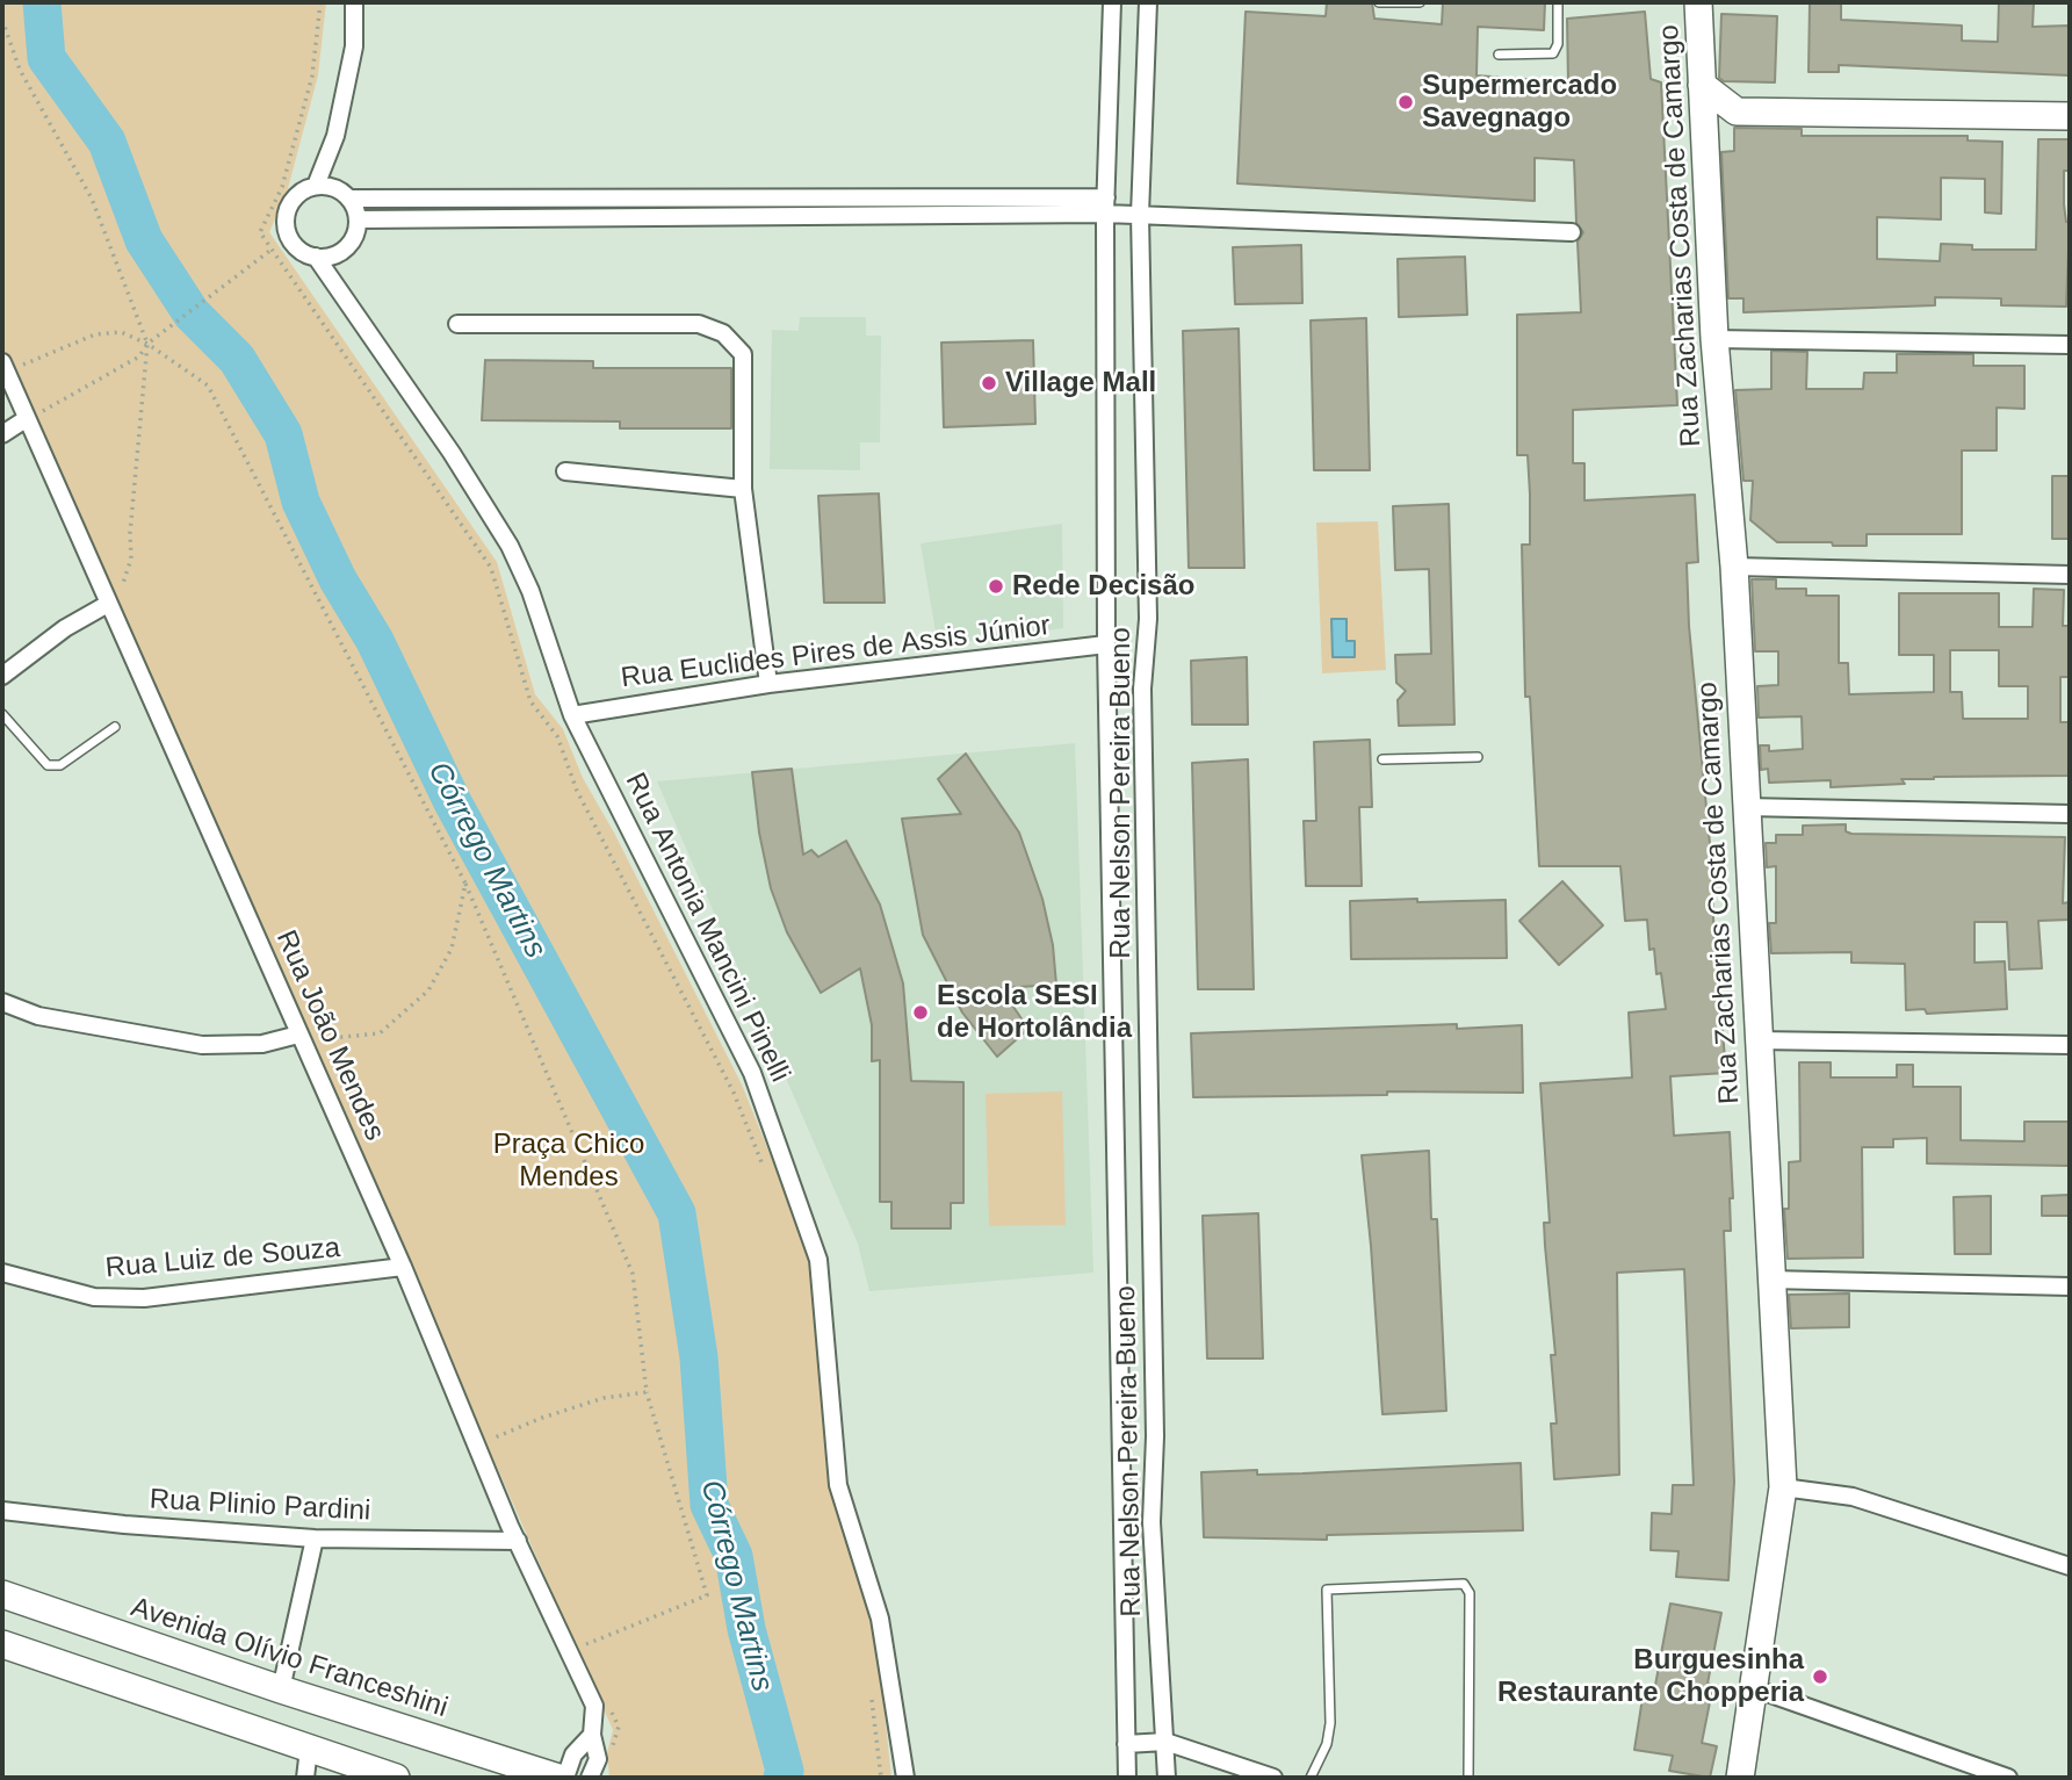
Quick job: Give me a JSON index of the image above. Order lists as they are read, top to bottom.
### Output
{
  "streets": {
    "main road": ["Rua Zacharias Costa de Camargo", "Avenida Olívio Franceshini"],
    "street": [
      "Rua Euclides Pires de Assis Júnior",
      "Rua Nelson Pereira Bueno",
      "Rua Antonia Mancini Pinelli",
      "Rua João Mendes",
      "Rua Luiz de Souza",
      "Rua Plinio Pardini"
    ]
  },
  "crossings": [
    ["Rua Euclides Pires de Assis Júnior", "Rua Nelson Pereira Bueno"],
    ["Rua Euclides Pires de Assis Júnior", "Rua Antonia Mancini Pinelli"],
    ["Rua João Mendes", "Rua Luiz de Souza"],
    ["Rua João Mendes", "Rua Plinio Pardini"]
  ],
  "water": ["Córrego Martins"],
  "parks": ["Praça Chico Mendes"],
  "places": [
    "Supermercado Savegnago",
    "Village Mall",
    "Rede Decisão",
    "Escola SESI de Hortolândia",
    "Burguesinha Restaurante Chopperia"
  ]
}
